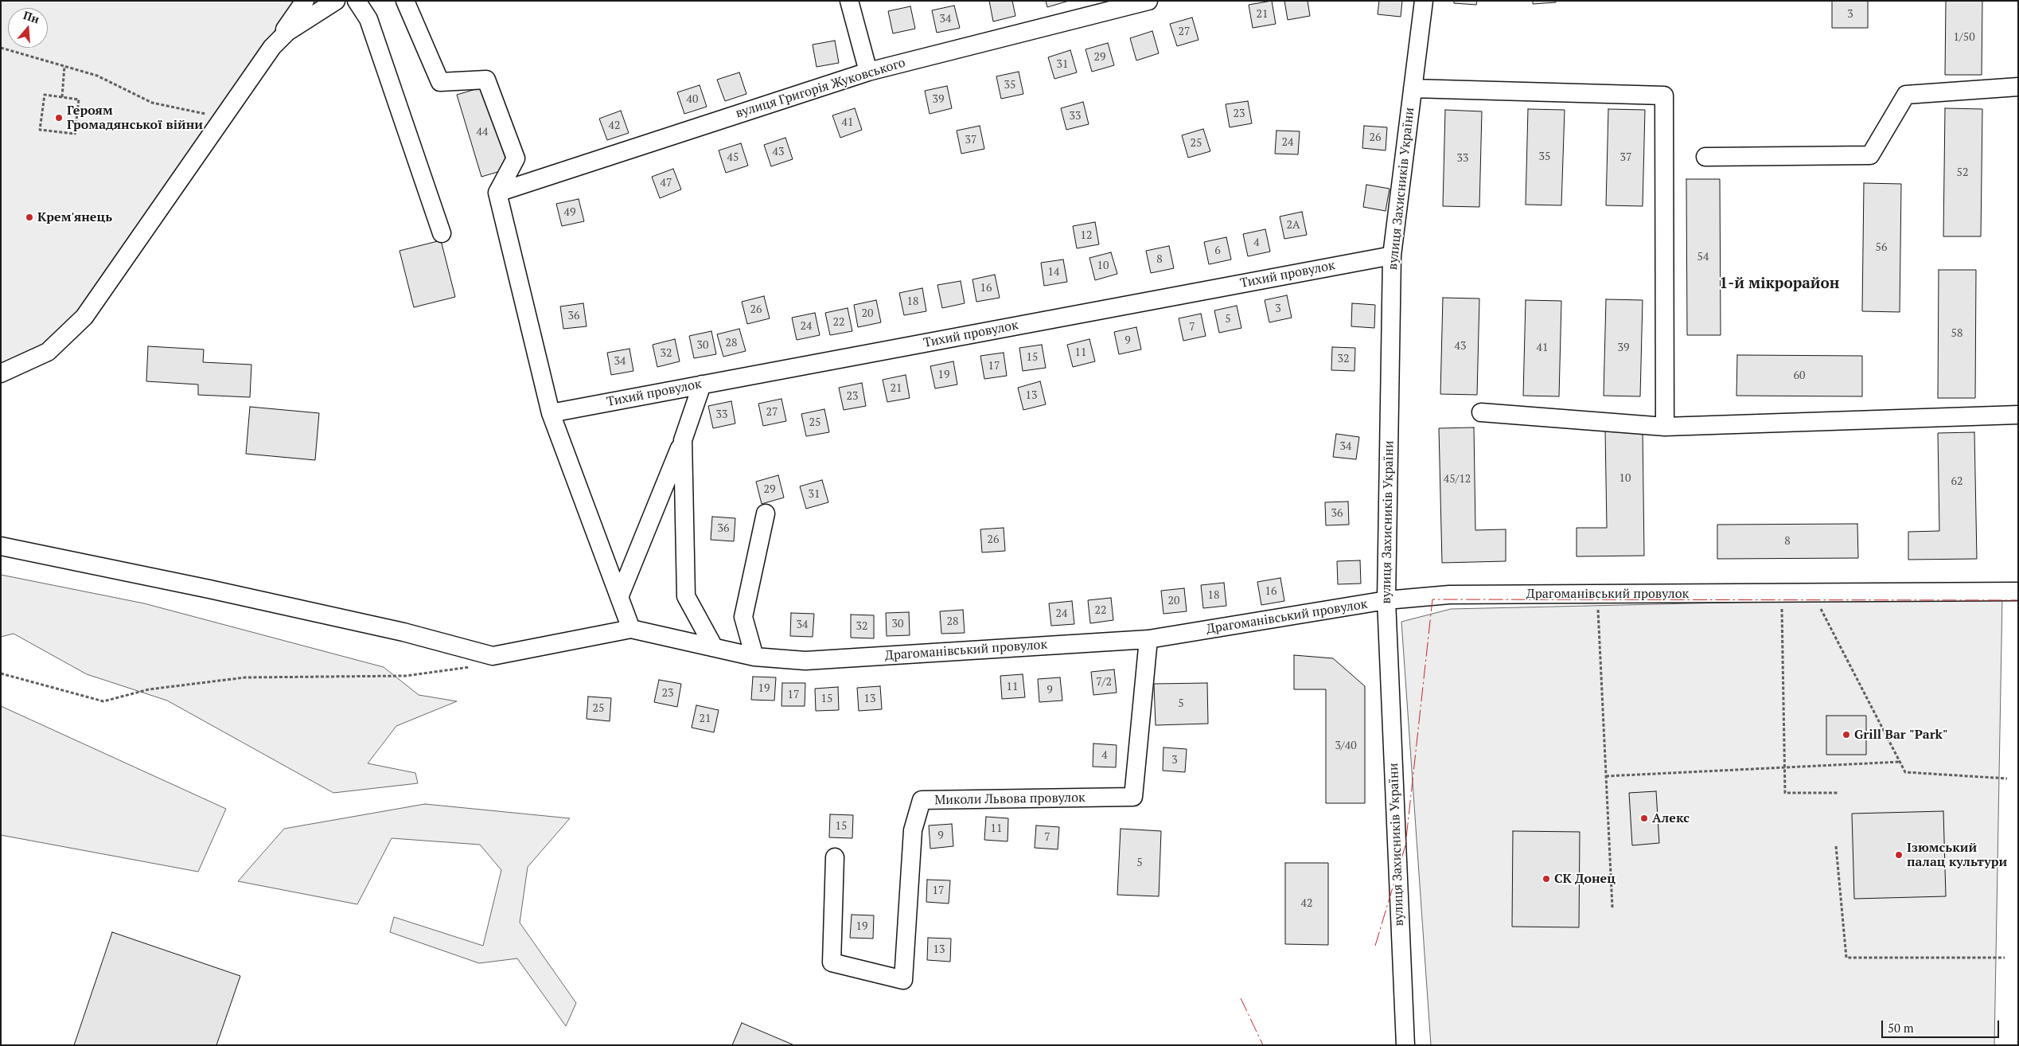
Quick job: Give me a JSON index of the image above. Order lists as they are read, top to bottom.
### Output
{
  "streets": {
    "street": [
      "вулиця Григорія Жуковського",
      "вулиця Захисників України",
      "Тихий провулок",
      "Драгоманівський провулок",
      "Миколи Львова провулок"
    ]
  },
  "crossings": [
    ["вулиця Захисників України", "Тихий провулок"],
    ["вулиця Захисників України", "Драгоманівський провулок"],
    ["Драгоманівський провулок", "Миколи Львова провулок"]
  ],
  "districts": ["1-й мікрорайон"],
  "places": [
    "Героям Громадянської війни",
    "Крем'янець",
    "Grill Bar \"Park\"",
    "Алекс",
    "Ізюмський палац культури",
    "СК Донец"
  ],
  "house_numbers": [
    "21",
    "3",
    "34",
    "27",
    "1/50",
    "29",
    "31",
    "35",
    "40",
    "39",
    "23",
    "33",
    "41",
    "42",
    "44",
    "26",
    "37",
    "24",
    "25",
    "43",
    "35",
    "45",
    "37",
    "33",
    "52",
    "47",
    "49",
    "2А",
    "12",
    "4",
    "56",
    "6",
    "54",
    "8",
    "10",
    "14",
    "16",
    "18",
    "3",
    "26",
    "20",
    "36",
    "5",
    "22",
    "24",
    "7",
    "58",
    "9",
    "28",
    "30",
    "43",
    "41",
    "39",
    "11",
    "32",
    "15",
    "32",
    "34",
    "17",
    "19",
    "60",
    "21",
    "13",
    "23",
    "27",
    "33",
    "25",
    "34",
    "10",
    "45/12",
    "62",
    "29",
    "31",
    "36",
    "36",
    "26",
    "8",
    "16",
    "18",
    "20",
    "22",
    "24",
    "28",
    "30",
    "34",
    "32",
    "7/2",
    "11",
    "19",
    "9",
    "23",
    "17",
    "15",
    "13",
    "5",
    "25",
    "21",
    "3/40",
    "4",
    "3",
    "15",
    "11",
    "9",
    "7",
    "5",
    "17",
    "42",
    "19",
    "13"
  ],
  "scale_bar": "50 m",
  "north": "top"
}
